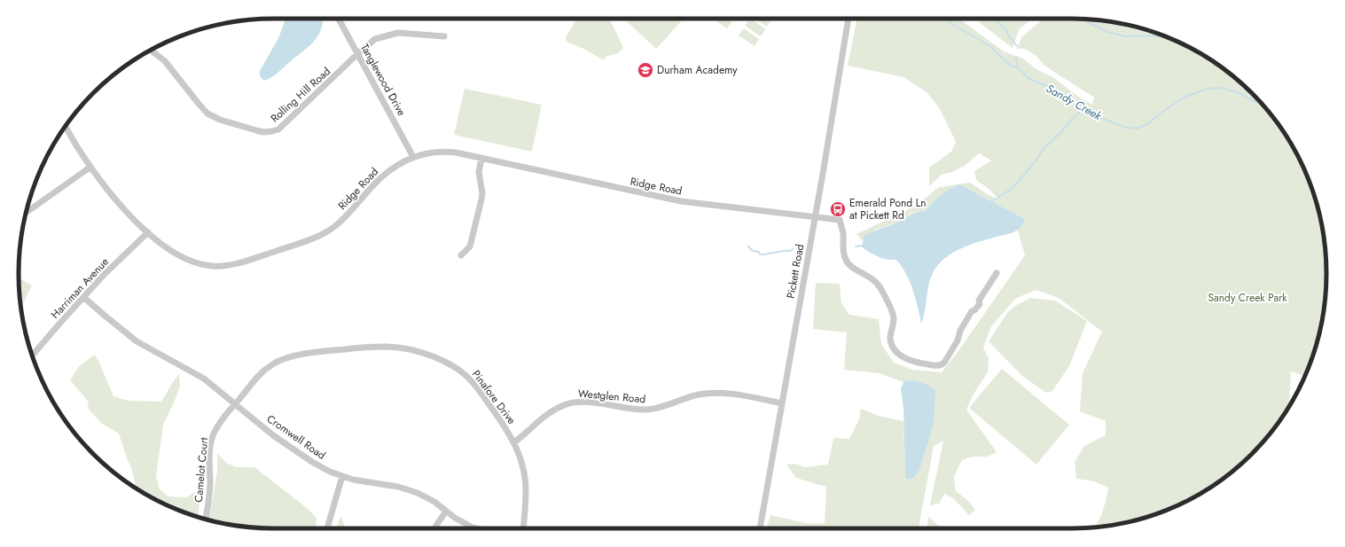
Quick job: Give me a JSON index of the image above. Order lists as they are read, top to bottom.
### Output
{
  "streets": {
    "street": [
      "Tanglewood Drive",
      "Rolling Hill Road",
      "Ridge Road",
      "Pickett Road",
      "Harriman Avenue",
      "Westglen Road",
      "Pinafore Drive",
      "Cromwell Road",
      "Camelot Court"
    ]
  },
  "crossings": [
    ["Tanglewood Drive", "Rolling Hill Road"],
    ["Tanglewood Drive", "Ridge Road"],
    ["Ridge Road", "Pickett Road"],
    ["Ridge Road", "Harriman Avenue"],
    ["Pickett Road", "Westglen Road"],
    ["Harriman Avenue", "Cromwell Road"],
    ["Westglen Road", "Pinafore Drive"],
    ["Pinafore Drive", "Cromwell Road"],
    ["Pinafore Drive", "Camelot Court"],
    ["Cromwell Road", "Camelot Court"]
  ],
  "water": ["Sandy Creek"],
  "parks": ["Sandy Creek Park"],
  "places": {
    "school or university": ["Durham Academy"],
    "bus stop": ["Emerald Pond Ln at Pickett Rd"]
  }
}
